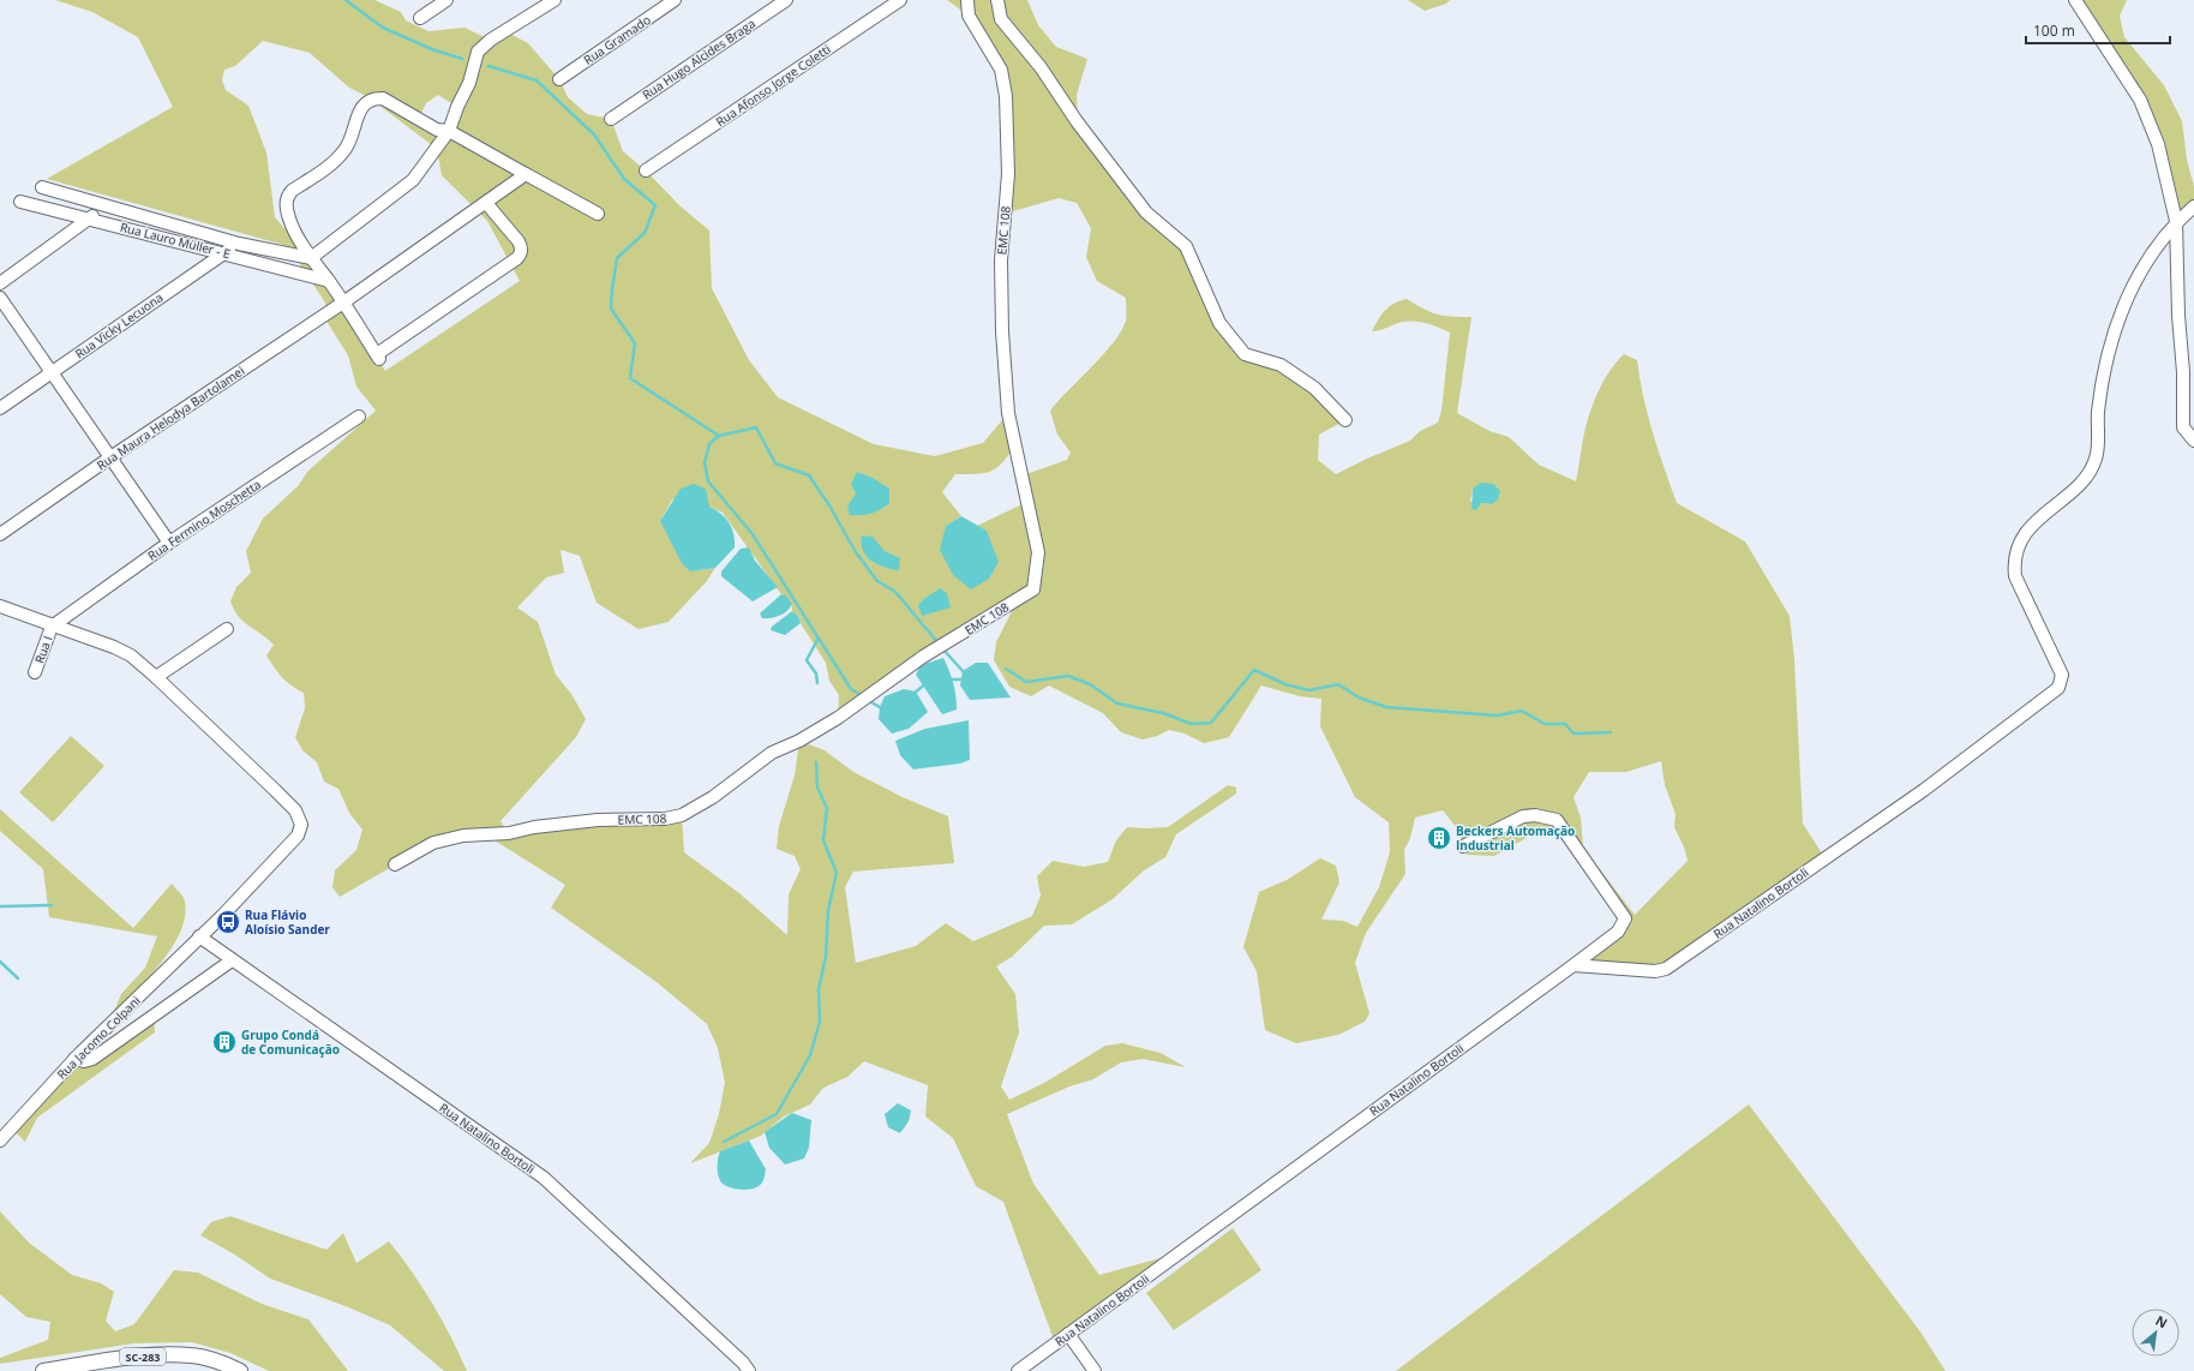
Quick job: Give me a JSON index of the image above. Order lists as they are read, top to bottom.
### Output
{
  "streets": {
    "main road": ["SC-283"],
    "street": [
      "Rua Gramado",
      "Rua Hugo Alcides Braga",
      "Rua Afonso Jorge Coletti",
      "EMC 108",
      "Rua Lauro Müller - E",
      "Rua Vicky Lecuona",
      "Rua Maura Helodya Bartolamei",
      "Rua Fermino Moschetta",
      "Rua I",
      "Rua Natalino Bortoli",
      "Rua Jacomo Colpani"
    ]
  },
  "crossings": [
    ["Rua Lauro Müller - E", "Rua Vicky Lecuona"],
    ["Rua Fermino Moschetta", "Rua I"],
    ["Rua Natalino Bortoli", "Rua Jacomo Colpani"]
  ],
  "places": {
    "building": ["Beckers Automação Industrial", "Grupo Condá de Comunicação"],
    "bus stop": ["Rua Flávio Aloísio Sander"]
  },
  "scale_bar": "100 m",
  "north": "top right"
}
